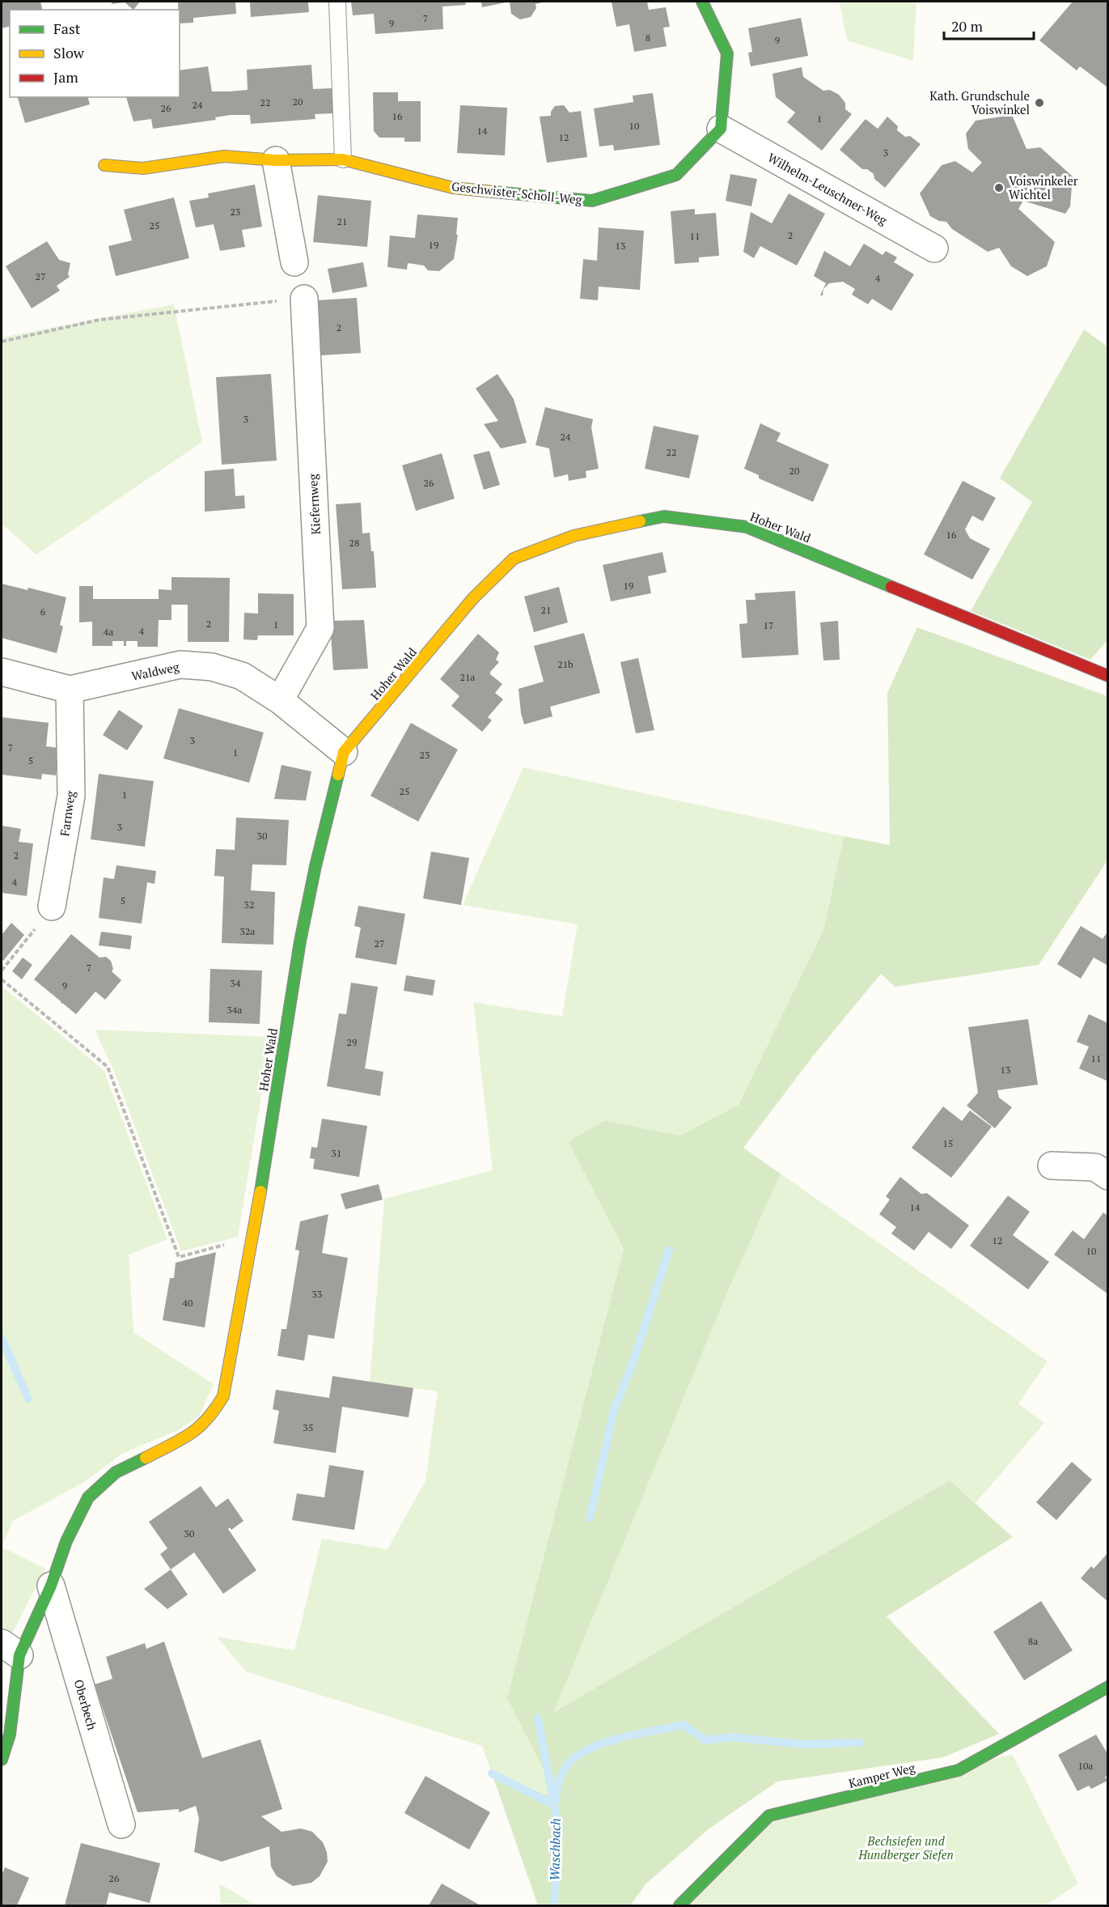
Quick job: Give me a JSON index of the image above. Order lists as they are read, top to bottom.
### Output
{
  "streets": {
    "street": [
      "Wilhelm-Leuschner-Weg",
      "Geschwister-Scholl-Weg",
      "Kiefernweg",
      "Hoher Wald",
      "Waldweg",
      "Farnweg",
      "Oberbech",
      "Kamper Weg"
    ]
  },
  "crossings": [
    ["Wilhelm-Leuschner-Weg", "Geschwister-Scholl-Weg"],
    ["Kiefernweg", "Waldweg"],
    ["Hoher Wald", "Waldweg"],
    ["Hoher Wald", "Oberbech"],
    ["Waldweg", "Farnweg"]
  ],
  "water": ["Waschbach"],
  "parks": ["Bechsiefen und Hundberger Siefen"],
  "places": ["Kath. Grundschule Voiswinkel", "Voiswinkeler Wichtel"],
  "house_numbers": [
    "7",
    "9",
    "8",
    "9",
    "20",
    "22",
    "24",
    "26",
    "16",
    "1",
    "10",
    "14",
    "12",
    "3",
    "23",
    "21",
    "25",
    "2",
    "11",
    "19",
    "13",
    "27",
    "4",
    "2",
    "3",
    "24",
    "22",
    "20",
    "26",
    "16",
    "28",
    "19",
    "21",
    "6",
    "2",
    "1",
    "17",
    "4",
    "4a",
    "21b",
    "21a",
    "3",
    "7",
    "1",
    "23",
    "5",
    "25",
    "1",
    "3",
    "30",
    "2",
    "4",
    "5",
    "32",
    "32a",
    "27",
    "7",
    "34",
    "9",
    "34a",
    "29",
    "11",
    "13",
    "15",
    "31",
    "14",
    "12",
    "10",
    "33",
    "40",
    "35",
    "30",
    "8a",
    "10a",
    "26"
  ],
  "legend": ["Fast", "Slow", "Jam"],
  "scale_bar": "20 m"
}
